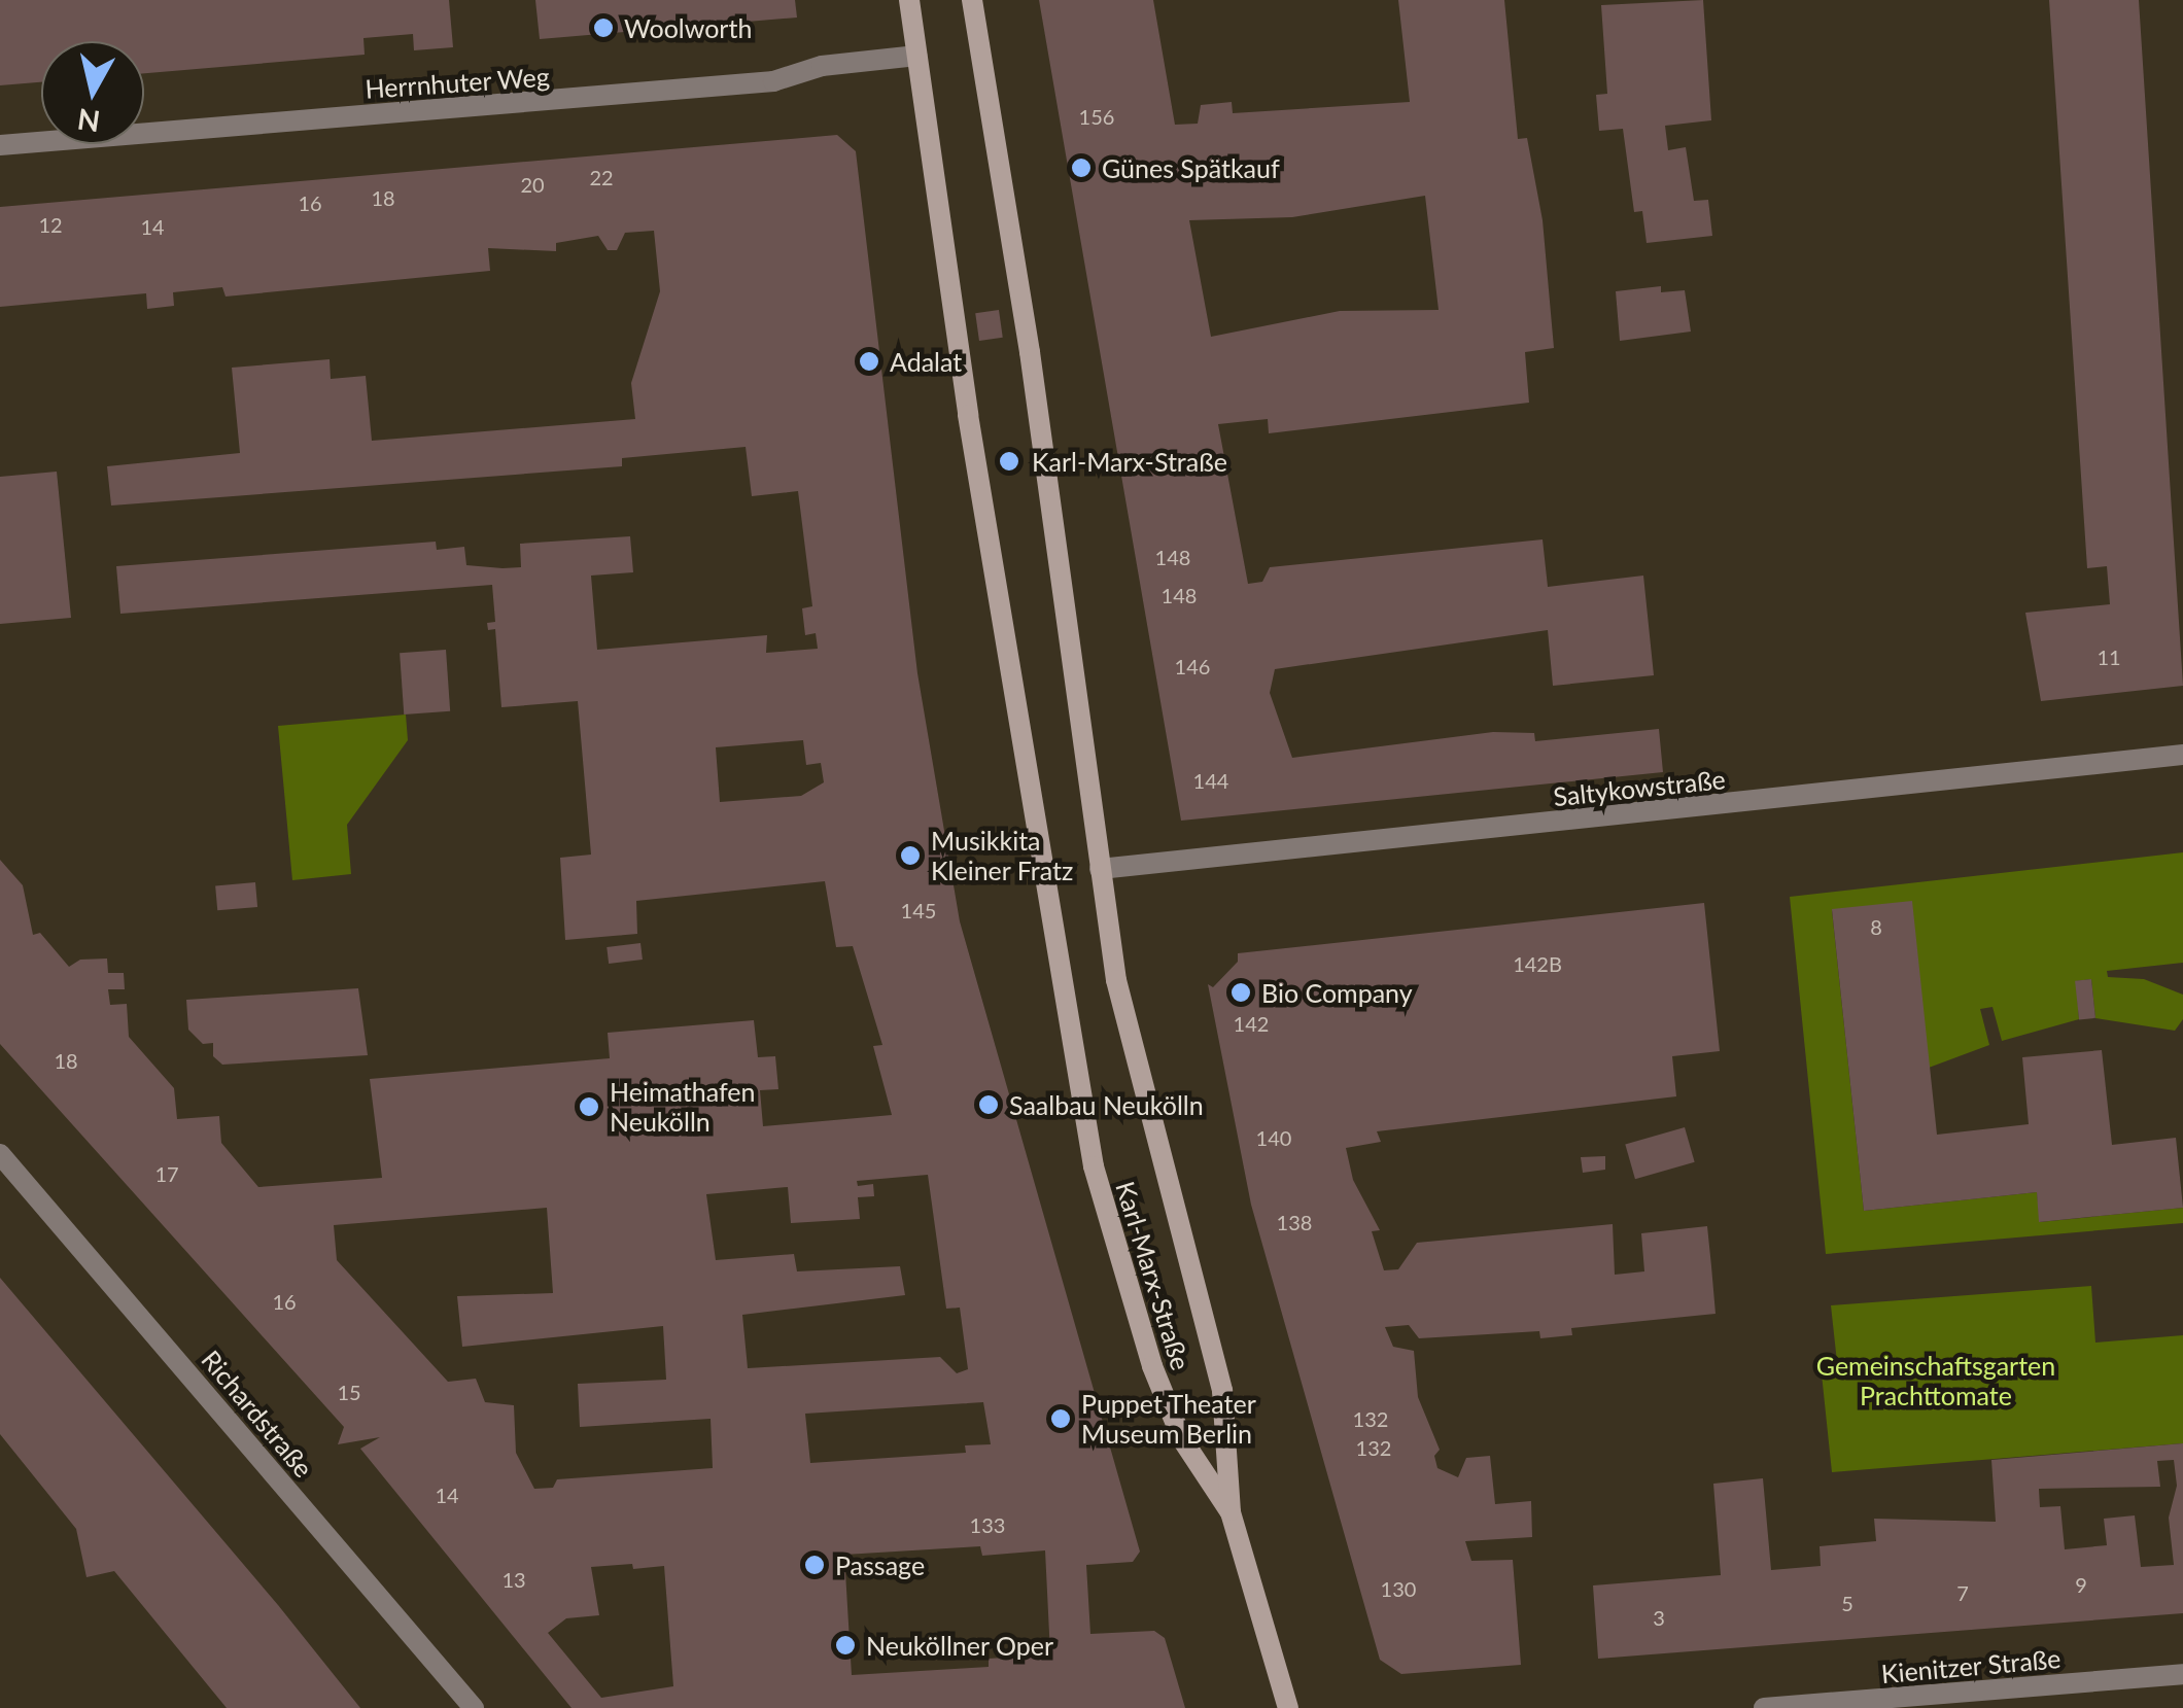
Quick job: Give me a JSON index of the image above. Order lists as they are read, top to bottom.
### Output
{
  "streets": {
    "main road": ["Karl-Marx-Straße"],
    "street": [
      "Herrnhuter Weg",
      "Saltykowstraße",
      "Richardstraße",
      "Kienitzer Straße"
    ]
  },
  "crossings": [
    ["Herrnhuter Weg", "Karl-Marx-Straße"],
    ["Saltykowstraße", "Karl-Marx-Straße"]
  ],
  "parks": ["Gemeinschaftsgarten Prachttomate"],
  "places": [
    "Woolworth",
    "Günes Spätkauf",
    "Adalat",
    "Karl-Marx-Straße",
    "Musikkita Kleiner Fratz",
    "Bio Company",
    "Saalbau Neukölln",
    "Heimathafen Neukölln",
    "Puppet Theater Museum Berlin",
    "Passage",
    "Neuköllner Oper"
  ],
  "house_numbers": [
    "156",
    "22",
    "20",
    "18",
    "16",
    "12",
    "14",
    "148",
    "148",
    "11",
    "146",
    "144",
    "145",
    "8",
    "142B",
    "142",
    "18",
    "140",
    "17",
    "138",
    "16",
    "15",
    "132",
    "132",
    "14",
    "133",
    "13",
    "9",
    "130",
    "7",
    "5",
    "3"
  ],
  "north": "bottom"
}
